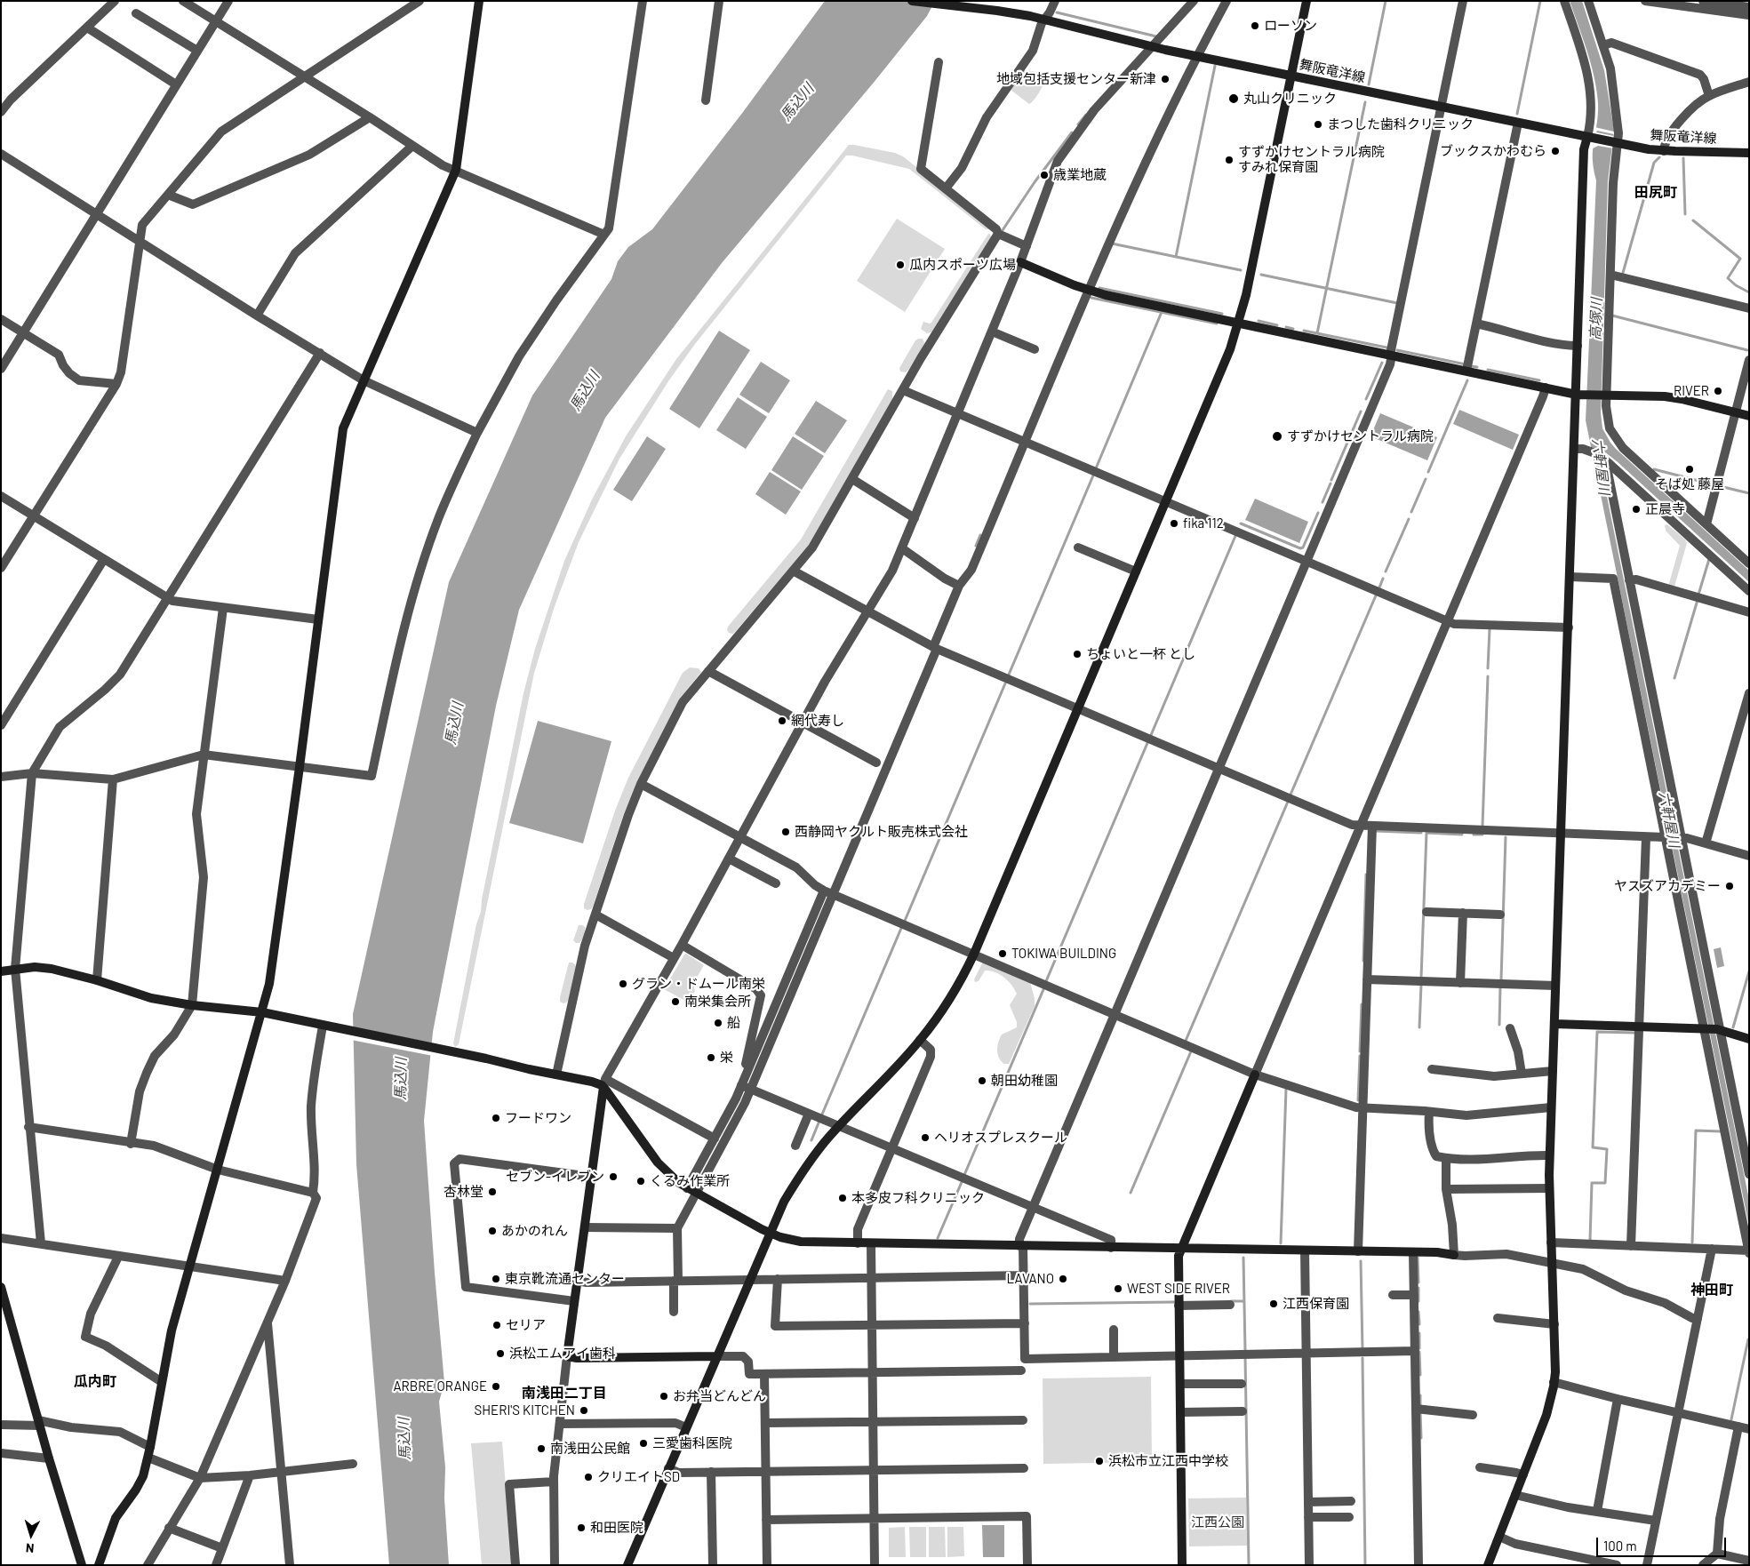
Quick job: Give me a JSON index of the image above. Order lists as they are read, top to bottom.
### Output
{
  "streets": {
    "street": ["舞阪竜洋線"]
  },
  "districts": [
    "田尻町",
    "神田町",
    "瓜内町",
    "南浅田二丁目"
  ],
  "water": ["馬込川", "高塚川", "六軒屋川"],
  "parks": ["江西公園"],
  "places": [
    "ローソン",
    "地域包括支援センター新津",
    "丸山クリニック",
    "まつした歯科クリニック",
    "ブックスかわむら",
    "すずかけセントラル病院 すみれ保育園",
    "歳業地蔵",
    "瓜内スポーツ広場",
    "RIVER",
    "すずかけセントラル病院",
    "そば処 藤屋",
    "正晨寺",
    "fika 112",
    "ちょいと一杯 とし",
    "網代寿し",
    "西静岡ヤクルト販売株式会社",
    "ヤスズアカデミー",
    "TOKIWA BUILDING",
    "グラン・ドムール南栄",
    "南栄集会所",
    "船",
    "栄",
    "朝田幼稚園",
    "フードワン",
    "ヘリオスプレスクール",
    "セブン-イレブン",
    "くるみ作業所",
    "杏林堂",
    "本多皮フ科クリニック",
    "あかのれん",
    "東京靴流通センター",
    "LAVANO",
    "WEST SIDE RIVER",
    "江西保育園",
    "セリア",
    "浜松エムアイ歯科",
    "ARBRE ORANGE",
    "お弁当どんどん",
    "SHERI'S KITCHEN",
    "三愛歯科医院",
    "南浅田公民館",
    "浜松市立江西中学校",
    "クリエイトSD",
    "和田医院"
  ],
  "scale_bar": "100 m",
  "north": "bottom"
}
